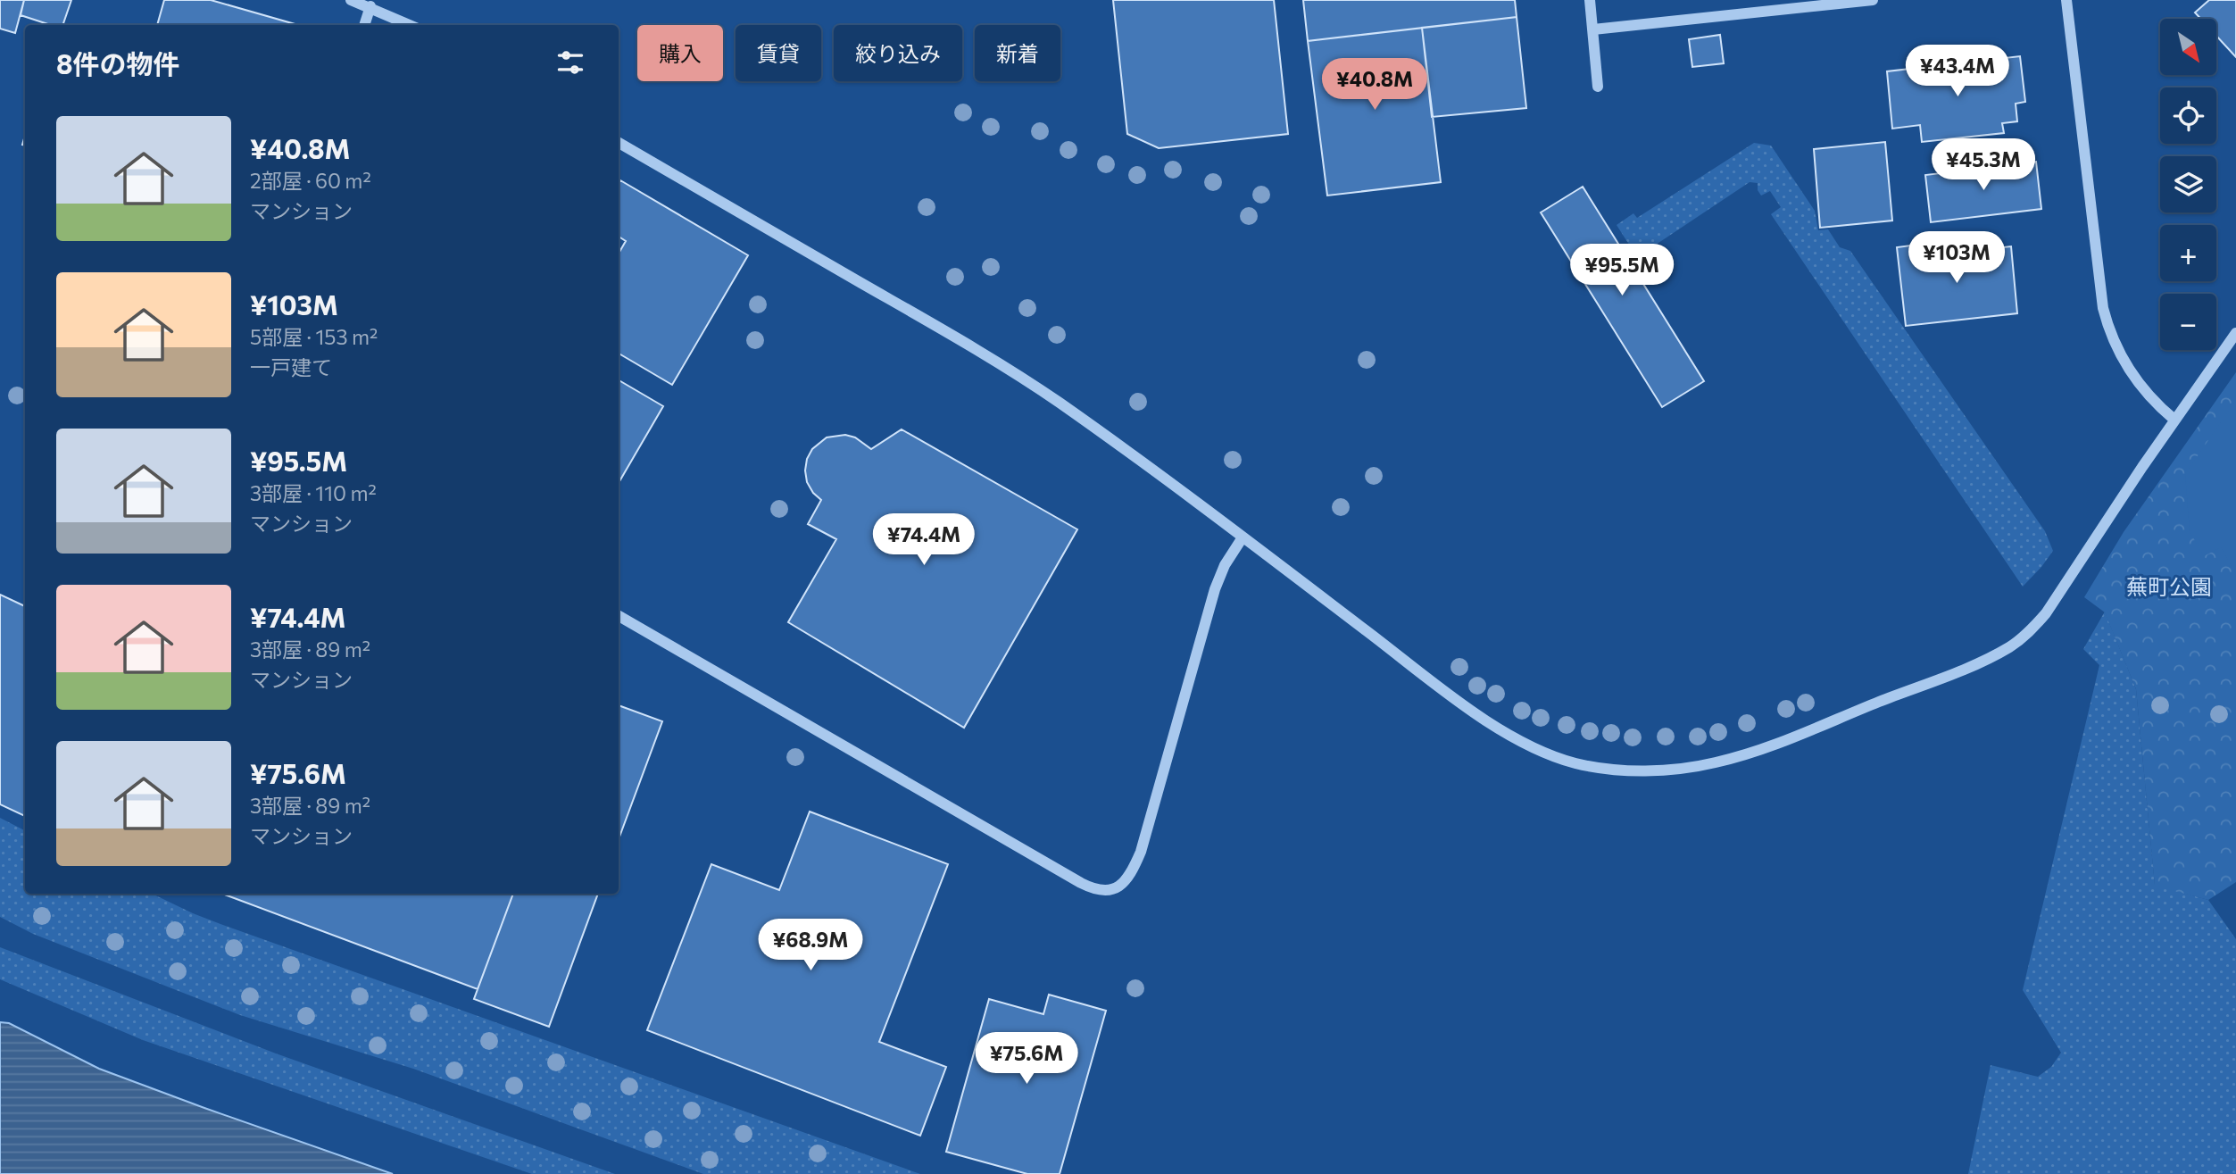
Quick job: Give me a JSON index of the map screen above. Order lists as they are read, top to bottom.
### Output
{
  "parks": ["蕪町公園"],
  "north": "bottom right",
  "page": {
    "map_buttons": ["+", "−"],
    "chip": [
      "購入",
      "賃貸",
      "絞り込み",
      "新着"
    ],
    "heading": "8件の物件",
    "price": [
      "¥43.4M",
      "¥40.8M",
      "¥45.3M",
      "¥103M",
      "¥95.5M",
      "¥74.4M",
      "¥68.9M",
      "¥75.6M"
    ],
    "list": [
      {
        "name": "¥40.8M",
        "note": "2部屋 · 60 m² · マンション"
      },
      {
        "name": "¥103M",
        "note": "5部屋 · 153 m² · 一戸建て"
      },
      {
        "name": "¥95.5M",
        "note": "3部屋 · 110 m² · マンション"
      },
      {
        "name": "¥74.4M",
        "note": "3部屋 · 89 m² · マンション"
      },
      {
        "name": "¥75.6M",
        "note": "3部屋 · 89 m² · マンション"
      }
    ]
  }
}
